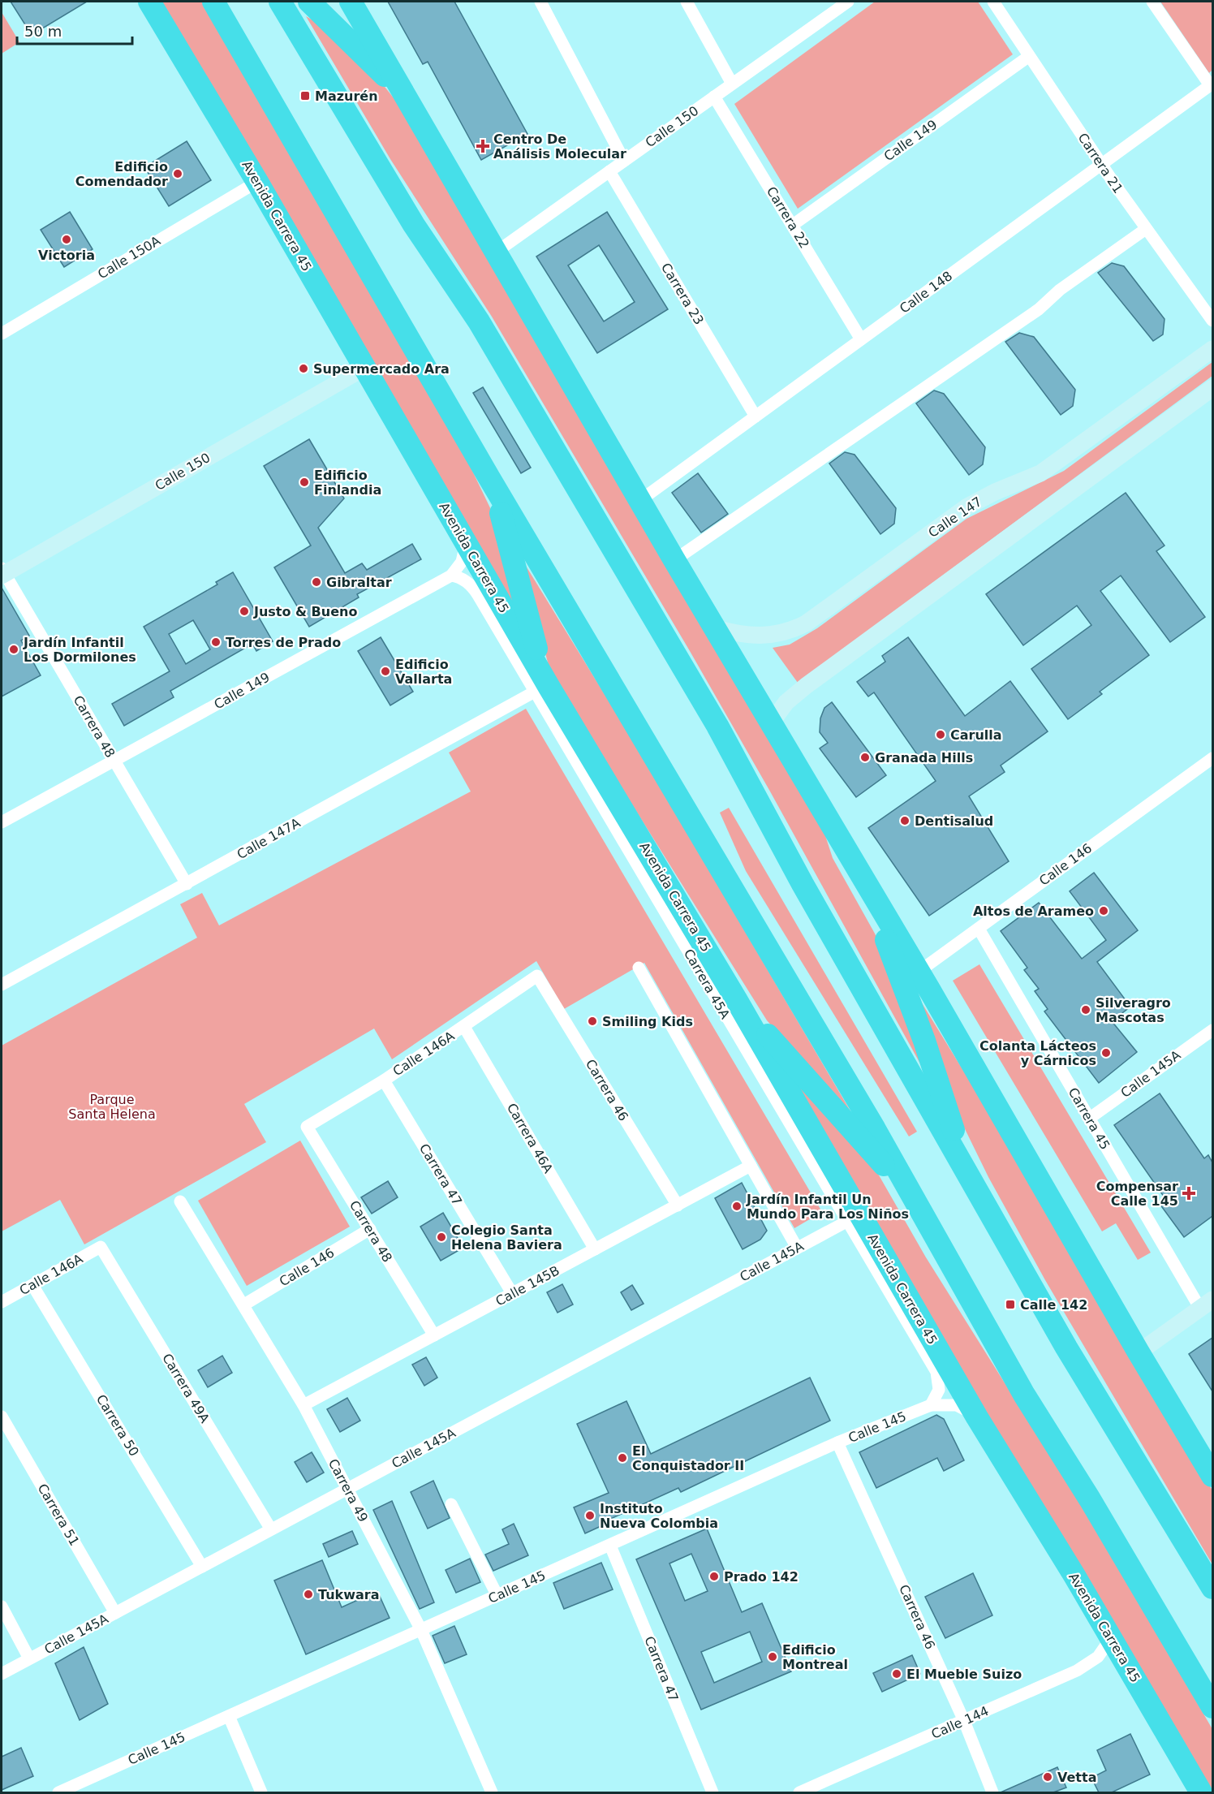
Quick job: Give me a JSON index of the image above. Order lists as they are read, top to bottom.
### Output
{
  "streets": {
    "highway": ["Avenida Carrera 45"],
    "main road": ["Calle 150", "Calle 147"],
    "street": [
      "Calle 149",
      "Carrera 21",
      "Carrera 22",
      "Calle 150A",
      "Calle 148",
      "Carrera 23",
      "Carrera 48",
      "Calle 147A",
      "Calle 146",
      "Carrera 45A",
      "Calle 146A",
      "Calle 145A",
      "Carrera 46",
      "Carrera 45",
      "Carrera 46A",
      "Carrera 47",
      "Calle 145B",
      "Carrera 49A",
      "Carrera 50",
      "Calle 145",
      "Carrera 49",
      "Carrera 51",
      "Calle 144"
    ]
  },
  "crossings": [
    ["Calle 150", "Avenida Carrera 45"],
    ["Calle 150", "Carrera 22"],
    ["Calle 150", "Carrera 23"],
    ["Calle 150", "Carrera 48"],
    ["Calle 149", "Carrera 21"],
    ["Calle 149", "Carrera 22"],
    ["Calle 149", "Carrera 48"],
    ["Calle 149", "Carrera 45A"],
    ["Carrera 21", "Calle 148"],
    ["Avenida Carrera 45", "Calle 150A"],
    ["Avenida Carrera 45", "Calle 147A"],
    ["Avenida Carrera 45", "Carrera 45A"],
    ["Avenida Carrera 45", "Calle 145"],
    ["Avenida Carrera 45", "Calle 144"],
    ["Carrera 22", "Calle 148"],
    ["Calle 148", "Carrera 23"],
    ["Carrera 48", "Calle 147A"],
    ["Carrera 48", "Calle 146"],
    ["Carrera 48", "Calle 146A"],
    ["Carrera 48", "Calle 145B"],
    ["Calle 147A", "Carrera 45A"],
    ["Calle 146", "Carrera 45"],
    ["Calle 146", "Carrera 49"],
    ["Carrera 45A", "Calle 145A"],
    ["Carrera 45A", "Calle 145"],
    ["Calle 146A", "Carrera 46"],
    ["Calle 146A", "Carrera 46A"],
    ["Calle 146A", "Carrera 47"],
    ["Calle 146A", "Carrera 49A"],
    ["Calle 146A", "Carrera 50"],
    ["Calle 145A", "Carrera 45"],
    ["Calle 145A", "Carrera 49A"],
    ["Calle 145A", "Carrera 50"],
    ["Calle 145A", "Carrera 49"],
    ["Calle 145A", "Carrera 51"],
    ["Carrera 46", "Calle 145B"],
    ["Carrera 46", "Calle 145"],
    ["Carrera 46", "Calle 144"],
    ["Carrera 46A", "Calle 145B"],
    ["Carrera 47", "Calle 145B"],
    ["Carrera 47", "Calle 145"],
    ["Calle 145B", "Carrera 49"],
    ["Calle 145", "Carrera 49"]
  ],
  "parks": ["Parque Santa Helena"],
  "places": {
    "transit": ["Mazurén", "Calle 142"],
    "health": ["Centro De Análisis Molecular", "Compensar Calle 145"],
    "other": [
      "Edificio Comendador",
      "Victoria",
      "Supermercado Ara",
      "Edificio Finlandia",
      "Gibraltar",
      "Justo & Bueno",
      "Torres de Prado",
      "Jardín Infantil Los Dormilones",
      "Edificio Vallarta",
      "Carulla",
      "Granada Hills",
      "Dentisalud",
      "Altos de Arameo",
      "Silveragro Mascotas",
      "Smiling Kids",
      "Colanta Lácteos y Cárnicos",
      "Jardín Infantil Un Mundo Para Los Niños",
      "Colegio Santa Helena Baviera",
      "El Conquistador II",
      "Instituto Nueva Colombia",
      "Prado 142",
      "Tukwara",
      "Edificio Montreal",
      "El Mueble Suizo",
      "Vetta"
    ]
  },
  "scale_bar": "50 m"
}
